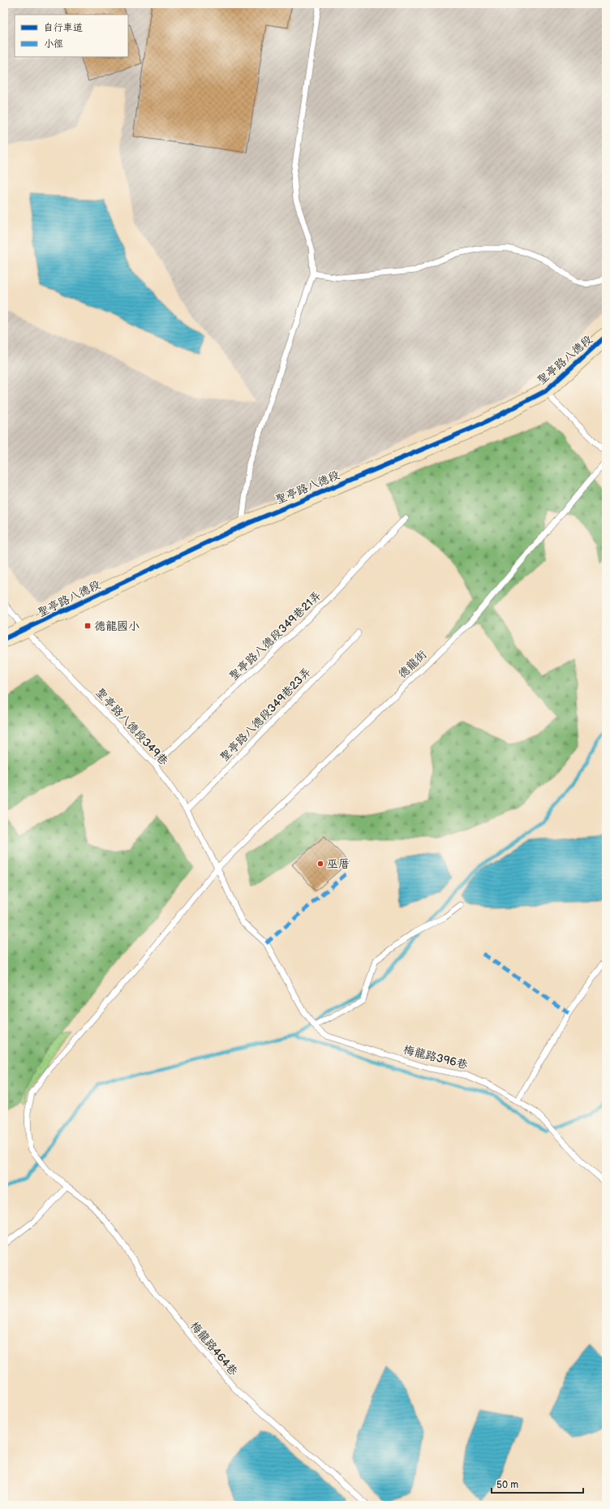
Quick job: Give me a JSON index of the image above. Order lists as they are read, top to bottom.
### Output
{
  "streets": {
    "street": ["聖亭路八德段"],
    "lane": [
      "聖亭路八德段349巷21弄",
      "德龍街",
      "聖亭路八德段349巷23弄",
      "聖亭路八德段349巷",
      "梅龍路396巷",
      "梅龍路464巷"
    ]
  },
  "crossings": [
    ["聖亭路八德段", "聖亭路八德段349巷"],
    ["聖亭路八德段349巷21弄", "聖亭路八德段349巷"],
    ["德龍街", "聖亭路八德段349巷"],
    ["德龍街", "梅龍路396巷"],
    ["德龍街", "梅龍路464巷"],
    ["聖亭路八德段349巷23弄", "聖亭路八德段349巷"],
    ["聖亭路八德段349巷", "梅龍路396巷"]
  ],
  "places": {
    "transit": ["德龍國小"],
    "other": ["巫厝"]
  },
  "legend": ["自行車道", "小徑"],
  "scale_bar": "50 m"
}
